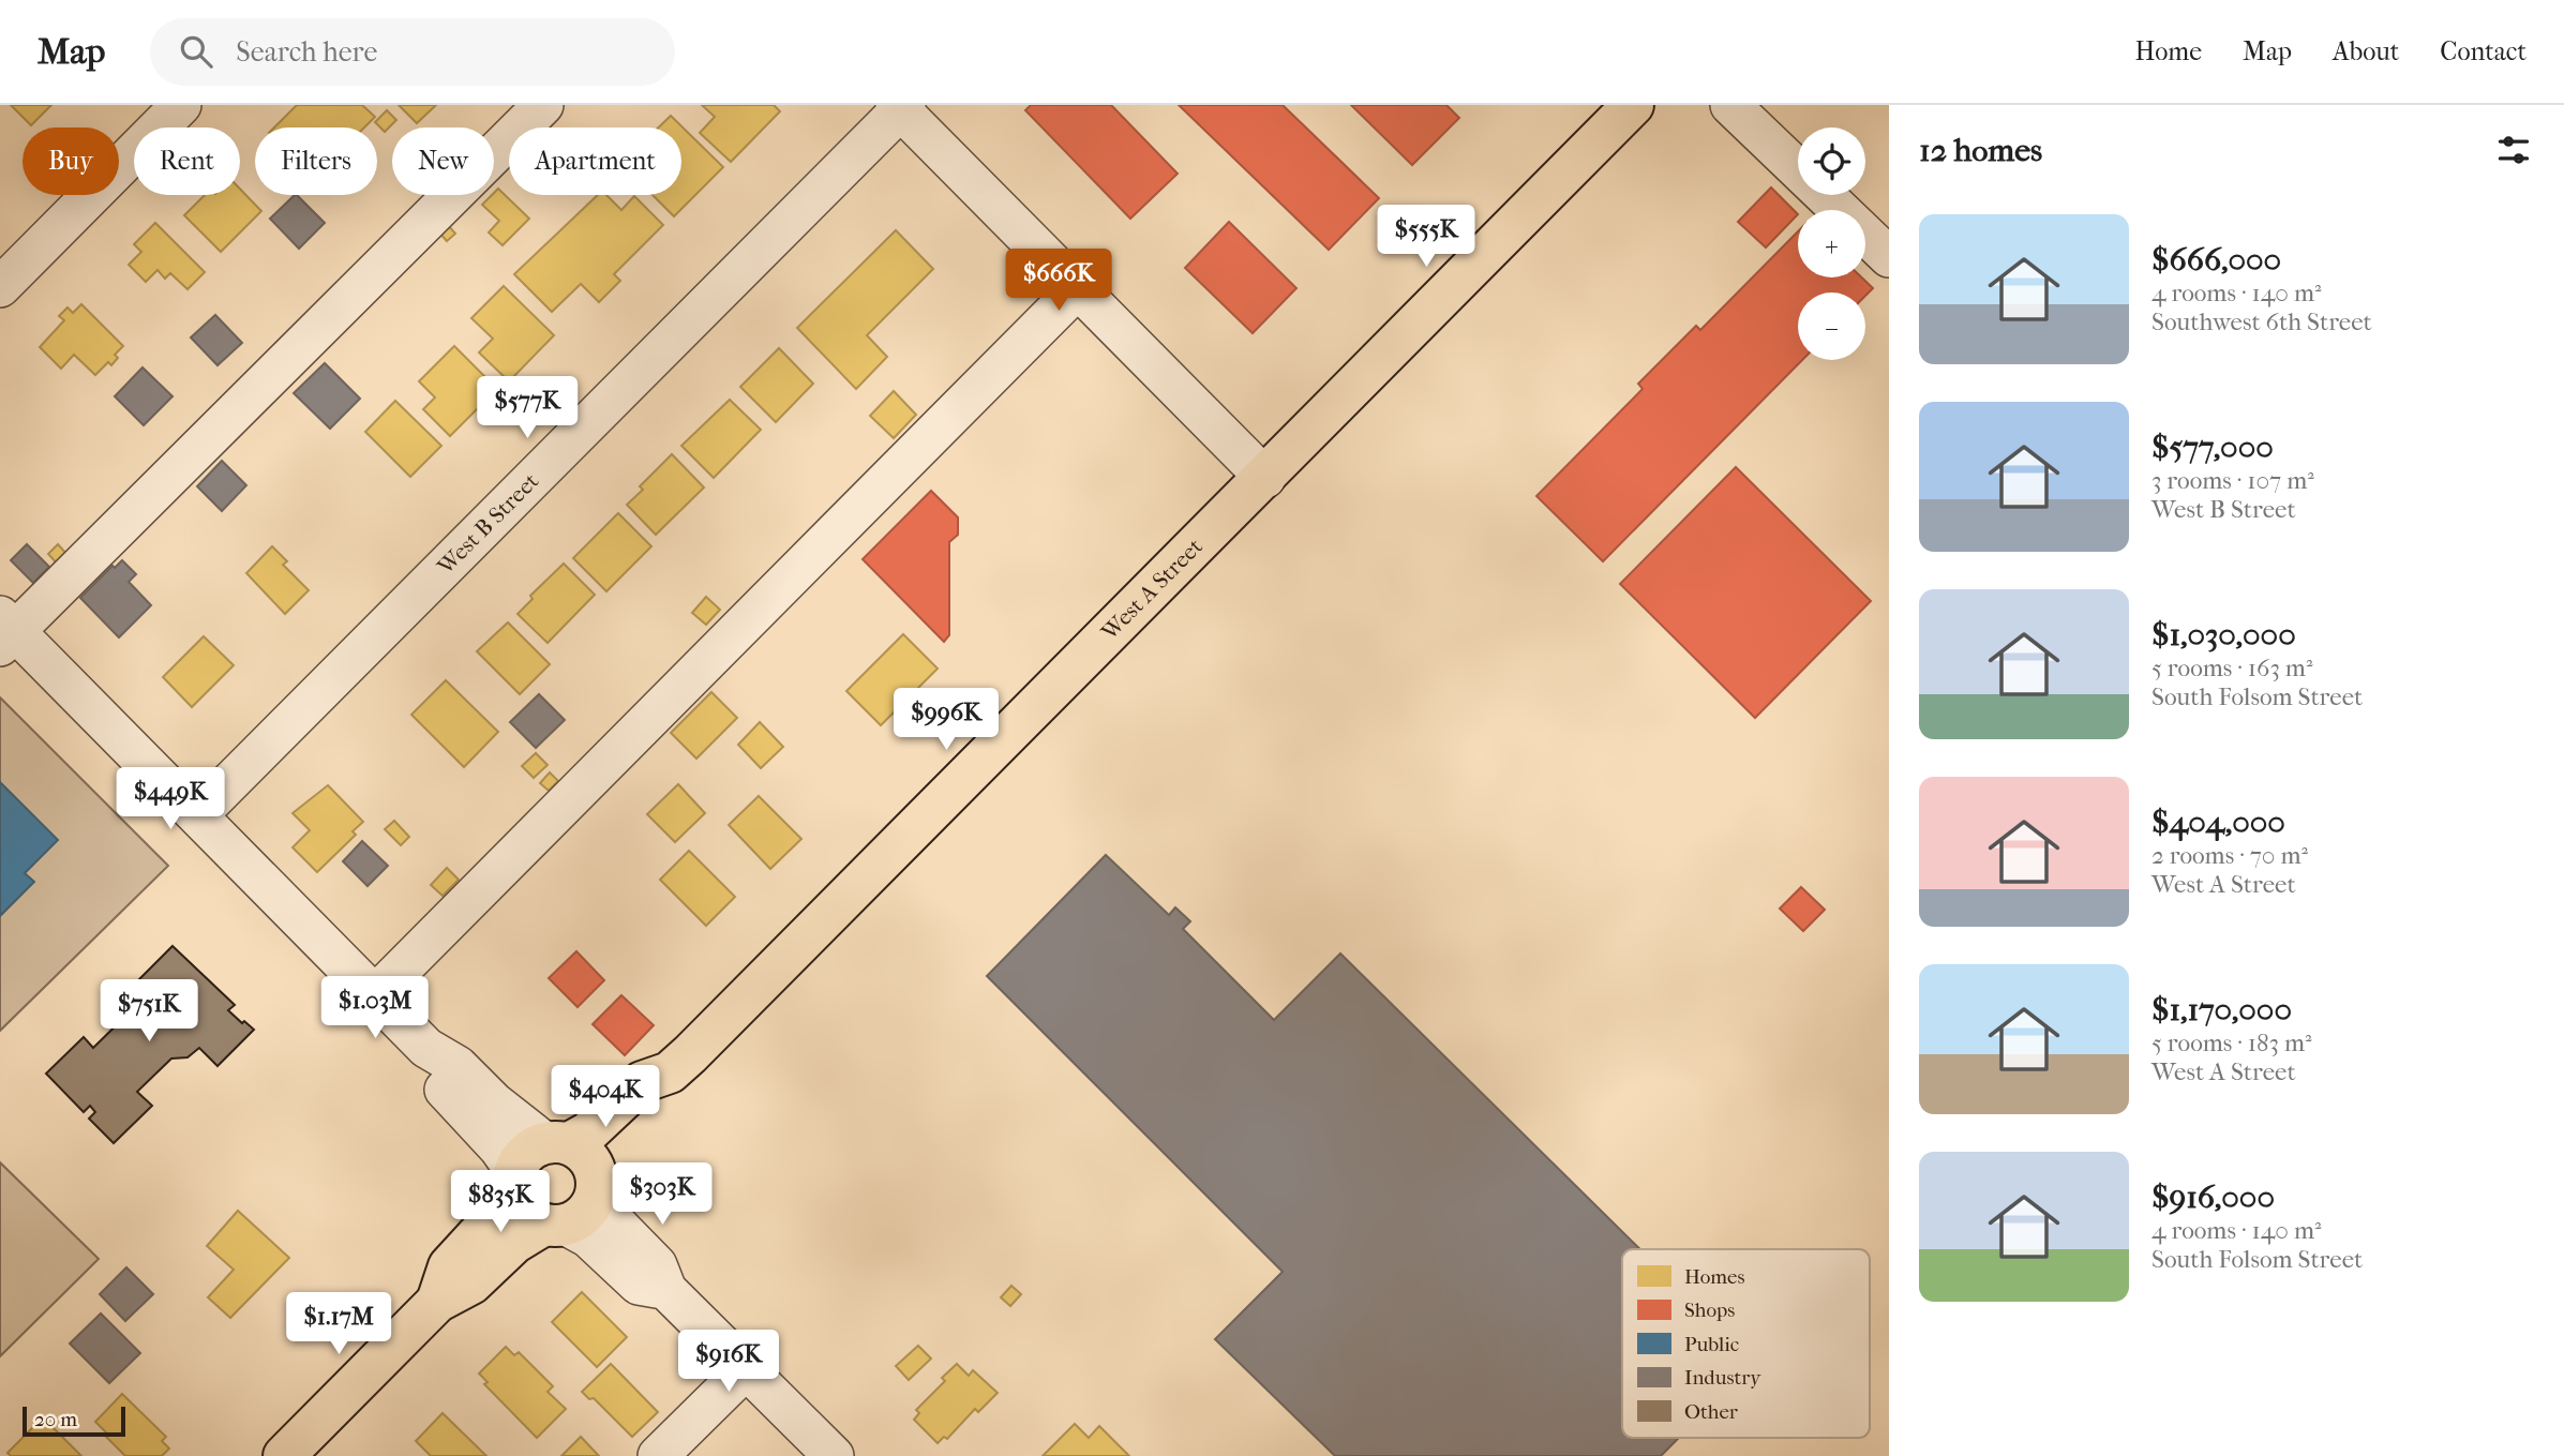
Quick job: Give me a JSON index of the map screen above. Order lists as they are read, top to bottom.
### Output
{
  "streets": {
    "main road": ["West A Street"],
    "street": ["West B Street"]
  },
  "legend": [
    "Homes",
    "Shops",
    "Public",
    "Industry",
    "Other"
  ],
  "scale_bar": "20 m",
  "page": {
    "header": "Map",
    "search": "Search here",
    "nav": [
      "Home",
      "Map",
      "About",
      "Contact"
    ],
    "heading": "12 homes",
    "map_buttons": ["+", "−"],
    "chip": [
      "Buy",
      "Rent",
      "Filters",
      "New",
      "Apartment"
    ],
    "list": [
      {
        "name": "$666,000",
        "note": "4 rooms · 140 m² · Southwest 6th Street"
      },
      {
        "name": "$577,000",
        "note": "3 rooms · 107 m² · West B Street"
      },
      {
        "name": "$1,030,000",
        "note": "5 rooms · 163 m² · South Folsom Street"
      },
      {
        "name": "$404,000",
        "note": "2 rooms · 70 m² · West A Street"
      },
      {
        "name": "$1,170,000",
        "note": "5 rooms · 183 m² · West A Street"
      },
      {
        "name": "$916,000",
        "note": "4 rooms · 140 m² · South Folsom Street"
      }
    ],
    "price": [
      "$555K",
      "$666K",
      "$577K",
      "$996K",
      "$449K",
      "$1.03M",
      "$751K",
      "$404K",
      "$303K",
      "$835K",
      "$1.17M",
      "$916K"
    ],
    "scale": "20 m"
  }
}
